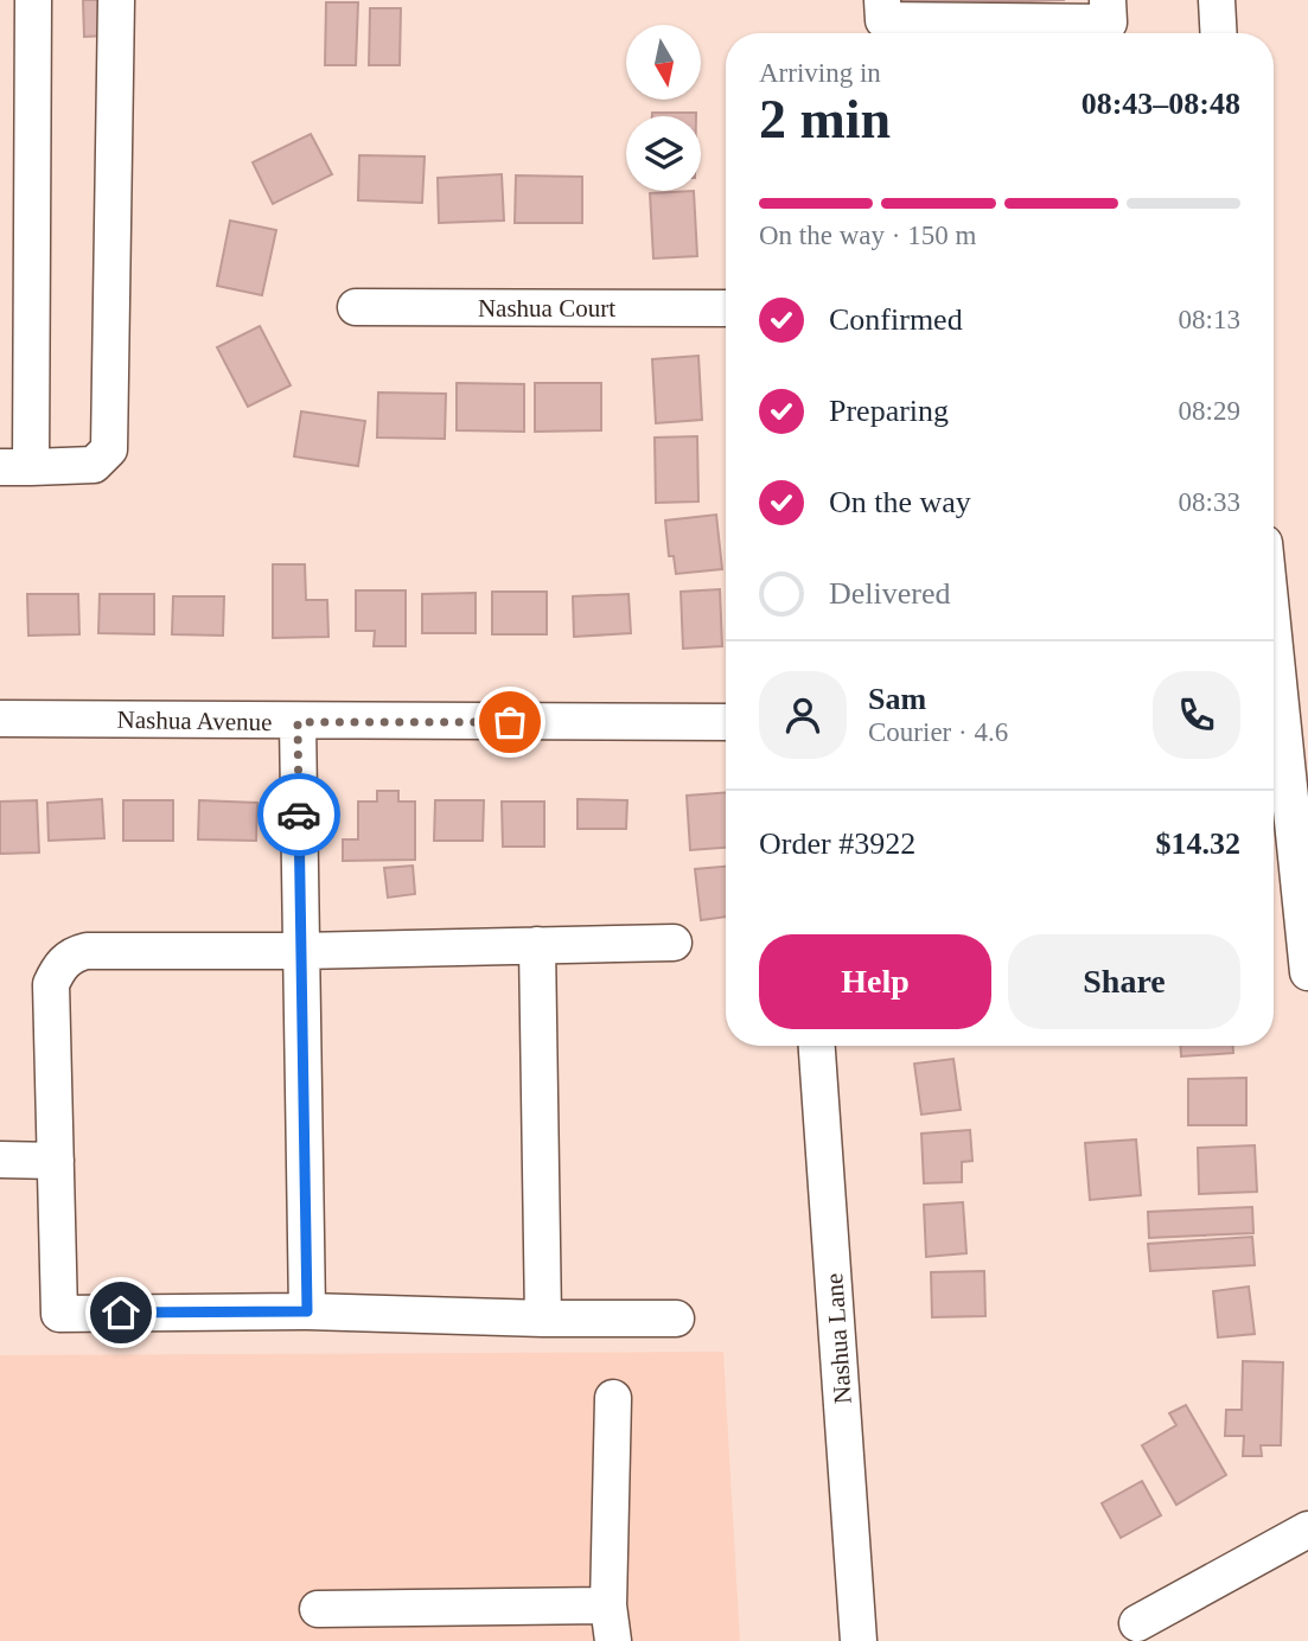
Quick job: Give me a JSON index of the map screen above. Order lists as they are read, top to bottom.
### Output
{
  "streets": {
    "street": ["Nashua Court", "Nashua Avenue", "Nashua Lane"]
  },
  "north": "bottom",
  "page": {
    "heading": ["2 min", "Arriving in", "08:43–08:48"],
    "panel": [
      "Sam",
      "Courier · 4.6",
      "Order #3922",
      "$14.32"
    ],
    "bar": "On the way · 150 m",
    "list": [
      ["Confirmed", "08:13"],
      ["Preparing", "08:29"],
      ["On the way", "08:33"],
      "Delivered"
    ],
    "buttons": ["Help", "Share"]
  }
}
